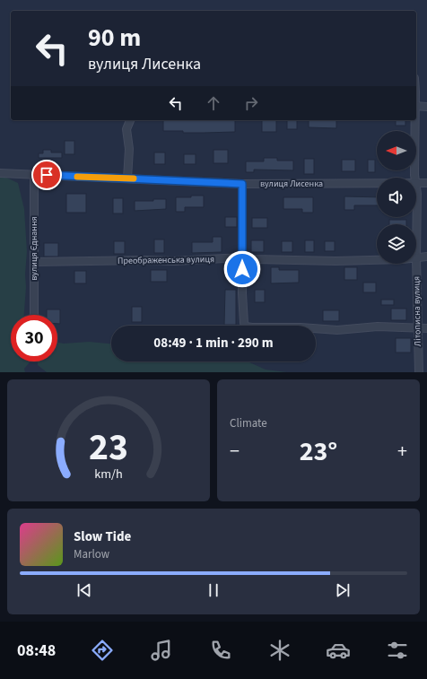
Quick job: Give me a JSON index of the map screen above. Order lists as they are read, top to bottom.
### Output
{
  "streets": {
    "street": [
      "вулиця Лисенка",
      "вулиця Єднання",
      "Преображенська вулиця",
      "Літописна вулиця"
    ]
  },
  "crossings": [
    ["вулиця Лисенка", "вулиця Єднання"],
    ["вулиця Єднання", "Преображенська вулиця"],
    ["Преображенська вулиця", "Літописна вулиця"]
  ],
  "north": "left",
  "page": {
    "turn": ["90 m", "вулиця Лисенка"],
    "limit": "30",
    "trip": "08:49 · 1 min · 290 m",
    "tile": "Climate",
    "heat": ["−", "23°", "+"],
    "song": ["Slow Tide", "Marlow"],
    "tabs": "08:48",
    "gauge": ["23", "km/h"]
  }
}
